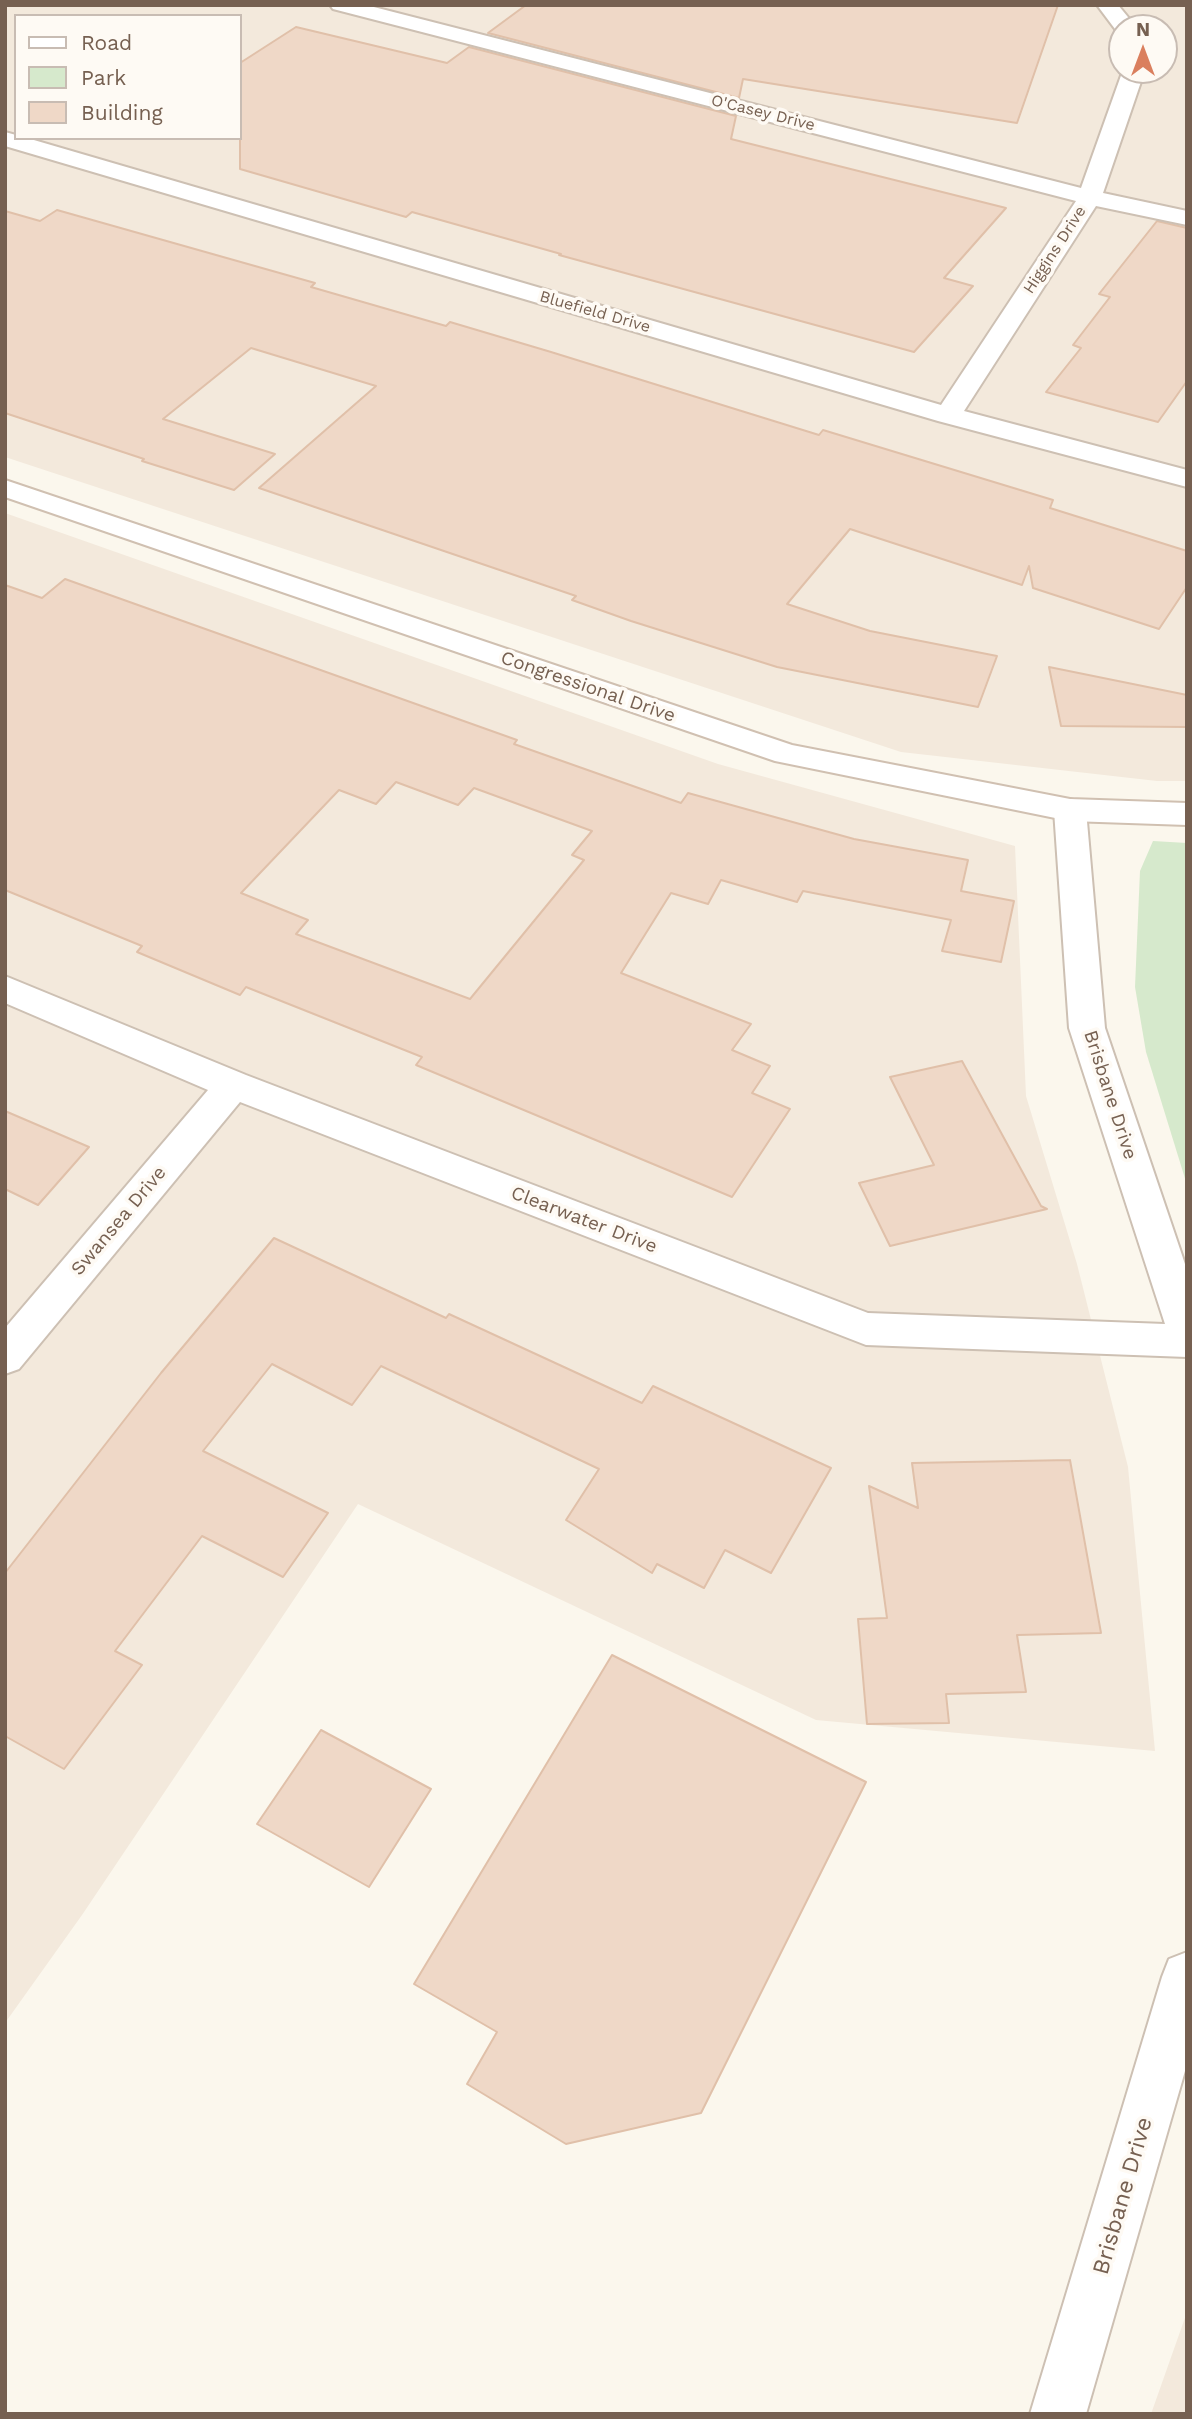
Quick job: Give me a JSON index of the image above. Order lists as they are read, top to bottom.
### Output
{
  "streets": {
    "street": [
      "O'Casey Drive",
      "Higgins Drive",
      "Bluefield Drive",
      "Congressional Drive",
      "Brisbane Drive",
      "Clearwater Drive",
      "Swansea Drive"
    ]
  },
  "crossings": [
    ["O'Casey Drive", "Higgins Drive"],
    ["Higgins Drive", "Bluefield Drive"],
    ["Congressional Drive", "Brisbane Drive"],
    ["Clearwater Drive", "Swansea Drive"]
  ],
  "legend": ["Road", "Park", "Building"],
  "north": "top"
}
